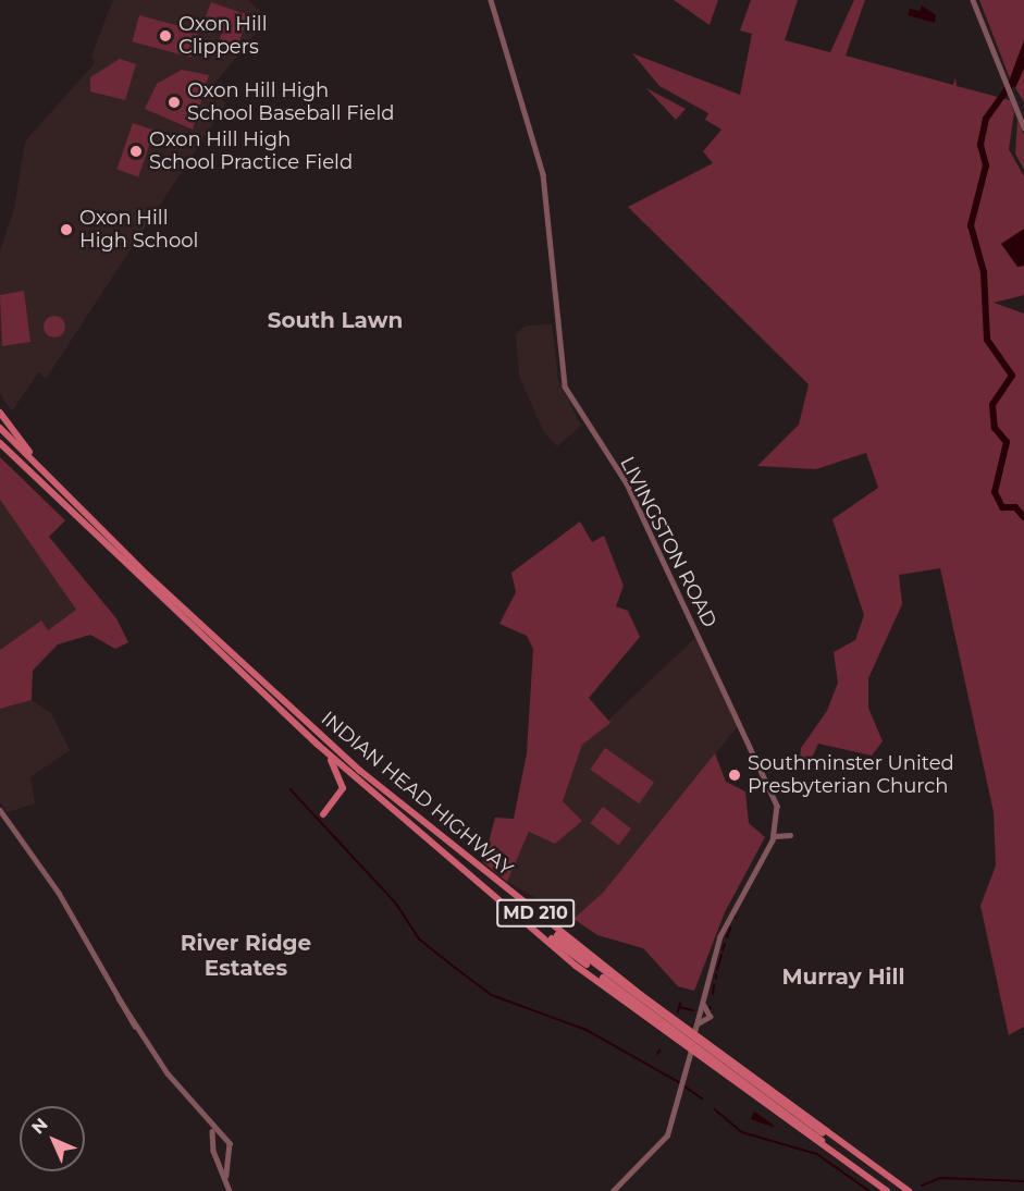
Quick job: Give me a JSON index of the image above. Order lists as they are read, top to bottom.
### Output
{
  "streets": {
    "highway": ["INDIAN HEAD HIGHWAY", "MD 210"],
    "main road": ["LIVINGSTON ROAD"]
  },
  "districts": ["South Lawn", "River Ridge Estates", "Murray Hill"],
  "places": [
    "Oxon Hill Clippers",
    "Oxon Hill High School Baseball Field",
    "Oxon Hill High School Practice Field",
    "Oxon Hill High School",
    "Southminster United Presbyterian Church"
  ],
  "north": "top left"
}
